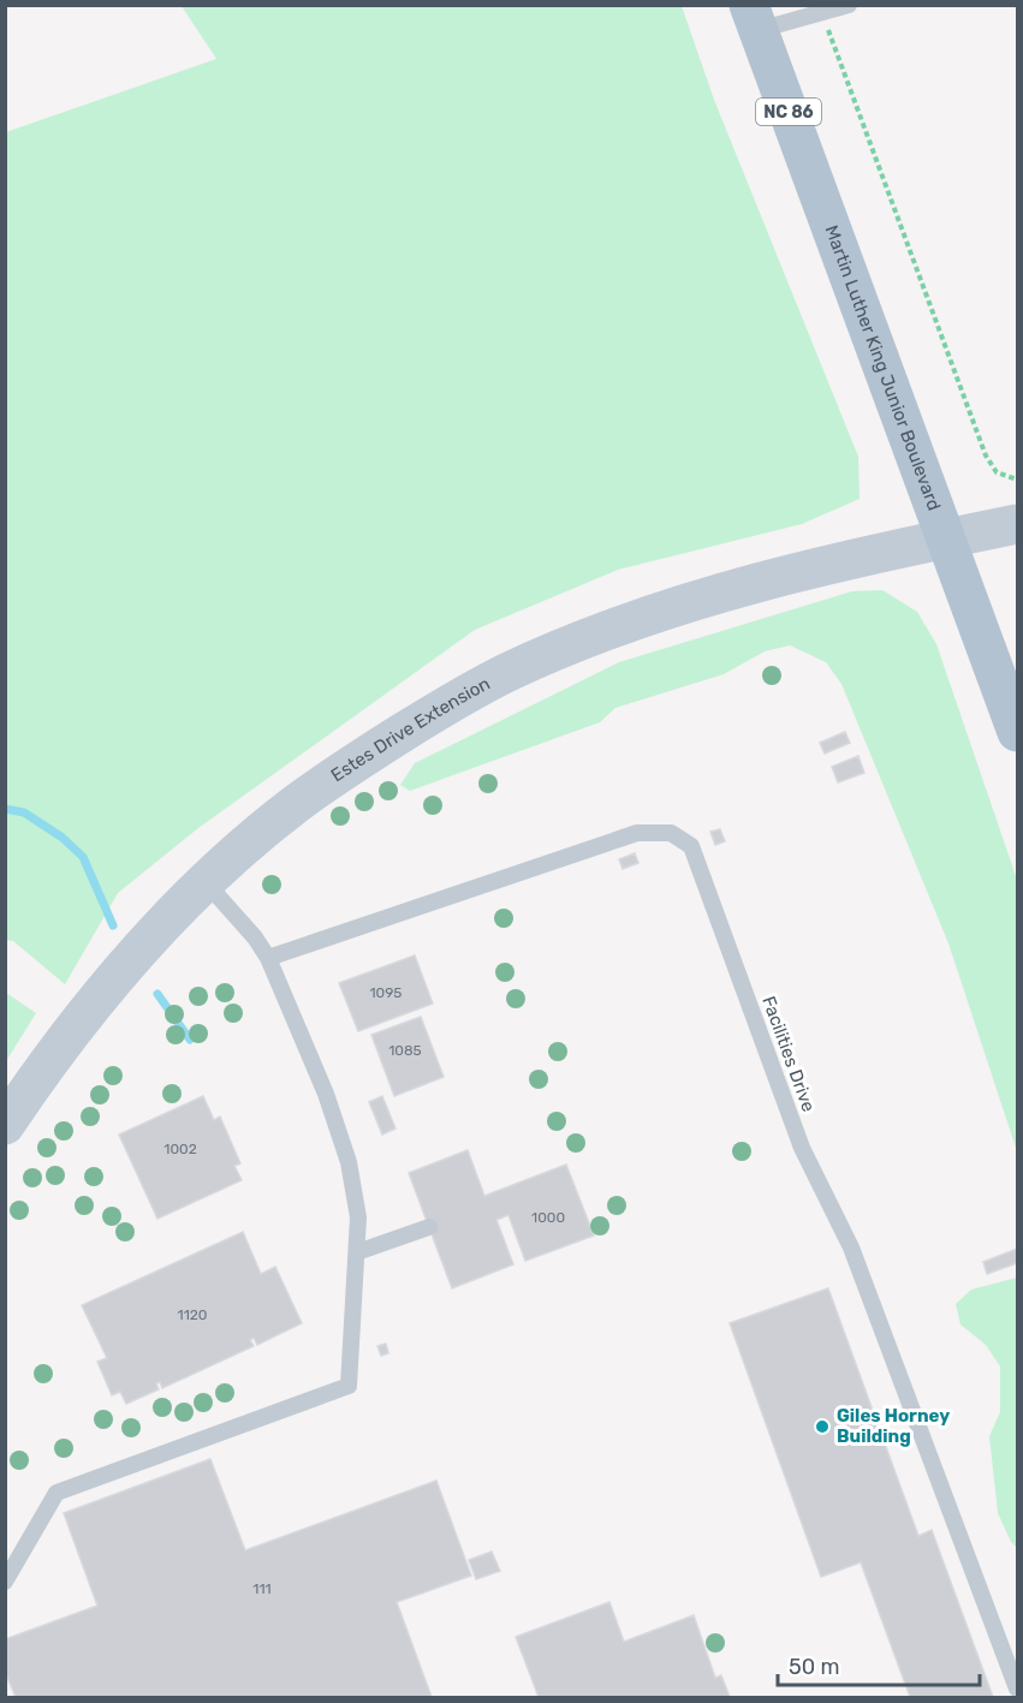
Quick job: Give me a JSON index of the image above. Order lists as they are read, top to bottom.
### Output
{
  "streets": {
    "main road": ["NC 86", "Martin Luther King Junior Boulevard", "Estes Drive Extension"],
    "lane": ["Facilities Drive"]
  },
  "crossings": [
    ["Martin Luther King Junior Boulevard", "Estes Drive Extension"]
  ],
  "places": ["Giles Horney Building"],
  "house_numbers": [
    "1095",
    "1085",
    "1002",
    "1000",
    "1120",
    "111"
  ],
  "scale_bar": "50 m"
}
